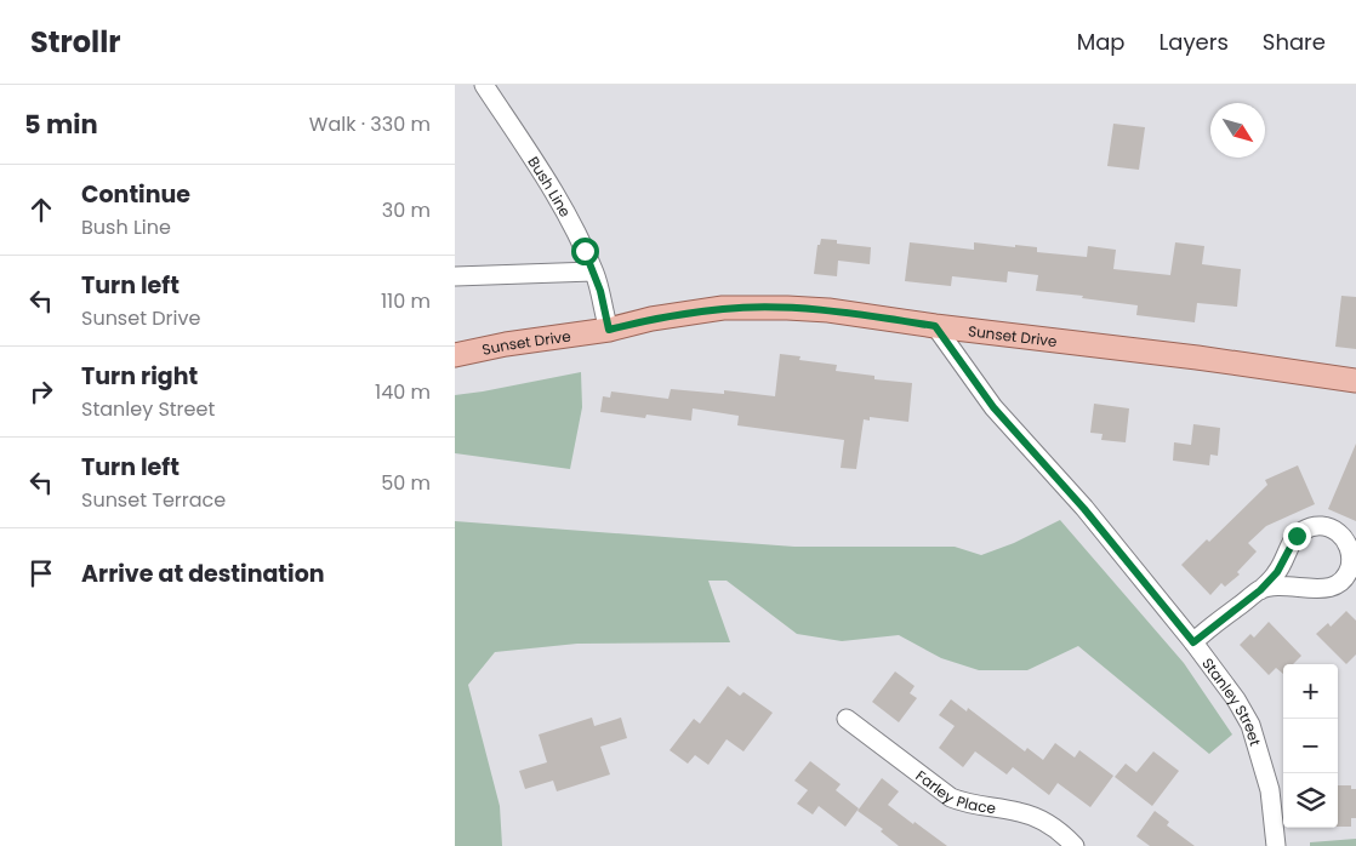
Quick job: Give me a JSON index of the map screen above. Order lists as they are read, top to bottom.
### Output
{
  "streets": {
    "main road": ["Sunset Drive"],
    "street": ["Bush Line", "Stanley Street", "Farley Place"]
  },
  "crossings": [
    ["Bush Line", "Sunset Drive"],
    ["Sunset Drive", "Stanley Street"]
  ],
  "north": "bottom right",
  "page": {
    "header": "Strollr",
    "nav": ["Map", "Layers", "Share"],
    "heading": ["5 min", "Walk · 330 m"],
    "list": [
      ["Continue", "Bush Line", "30 m"],
      ["Turn left", "Sunset Drive", "110 m"],
      ["Turn right", "Stanley Street", "140 m"],
      ["Turn left", "Sunset Terrace", "50 m"],
      "Arrive at destination"
    ],
    "map_buttons": ["+", "−"]
  }
}
